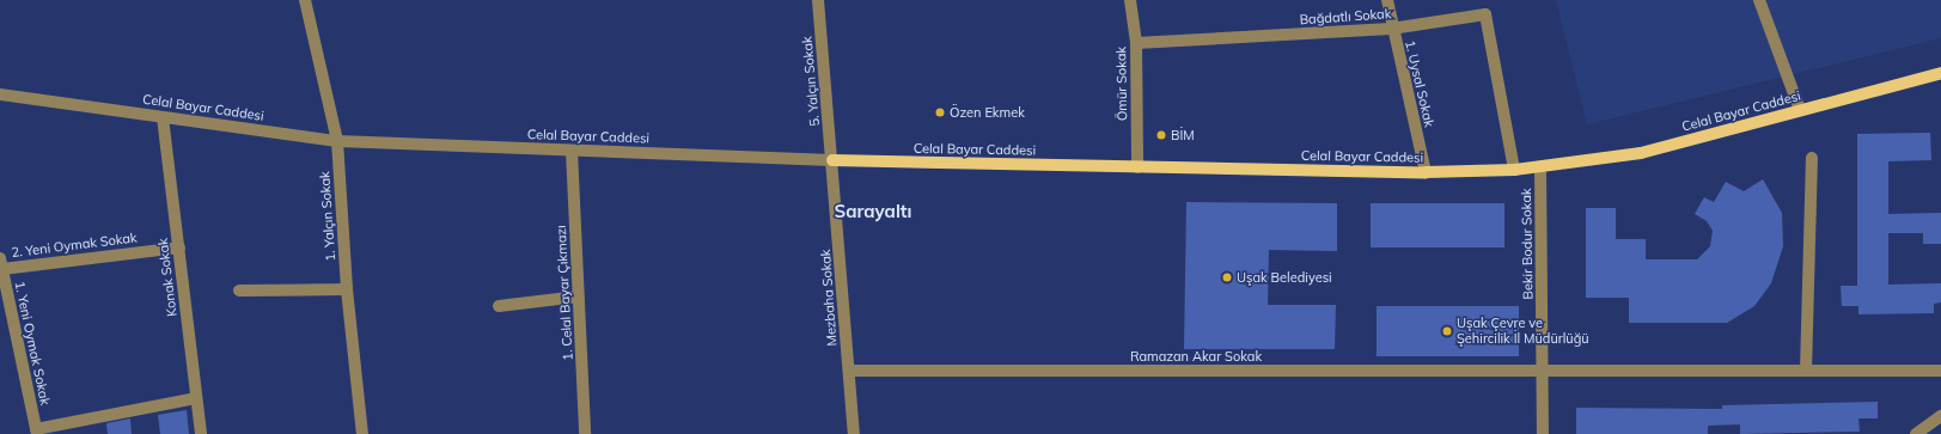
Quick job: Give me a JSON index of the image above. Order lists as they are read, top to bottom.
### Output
{
  "streets": {
    "main road": ["Celal Bayar Caddesi"],
    "street": [
      "Bağdatlı Sokak",
      "5. Yalçın Sokak",
      "Ömür Sokak",
      "1. Uysal Sokak",
      "1. Yalçın Sokak",
      "Bekir Bodur Sokak",
      "2. Yeni Oymak Sokak",
      "Konak Sokak",
      "1. Celal Bayar Çıkmazı",
      "Mezbaha Sokak",
      "1. Yeni Oymak Sokak",
      "Ramazan Akar Sokak"
    ]
  },
  "crossings": [
    ["Bağdatlı Sokak", "Ömür Sokak"],
    ["Bağdatlı Sokak", "1. Uysal Sokak"],
    ["Bağdatlı Sokak", "Celal Bayar Caddesi"],
    ["5. Yalçın Sokak", "Celal Bayar Caddesi"],
    ["5. Yalçın Sokak", "Mezbaha Sokak"],
    ["Ömür Sokak", "Celal Bayar Caddesi"],
    ["1. Uysal Sokak", "Celal Bayar Caddesi"],
    ["Celal Bayar Caddesi", "1. Yalçın Sokak"],
    ["Celal Bayar Caddesi", "Bekir Bodur Sokak"],
    ["Celal Bayar Caddesi", "Konak Sokak"],
    ["Celal Bayar Caddesi", "1. Celal Bayar Çıkmazı"],
    ["Celal Bayar Caddesi", "Mezbaha Sokak"],
    ["Bekir Bodur Sokak", "Ramazan Akar Sokak"],
    ["2. Yeni Oymak Sokak", "Konak Sokak"],
    ["2. Yeni Oymak Sokak", "1. Yeni Oymak Sokak"],
    ["Mezbaha Sokak", "Ramazan Akar Sokak"]
  ],
  "districts": ["Sarayaltı"],
  "places": [
    "Özen Ekmek",
    "BİM",
    "Uşak Belediyesi",
    "Uşak Çevre ve Şehircilik İl Müdürlüğü"
  ]
}
